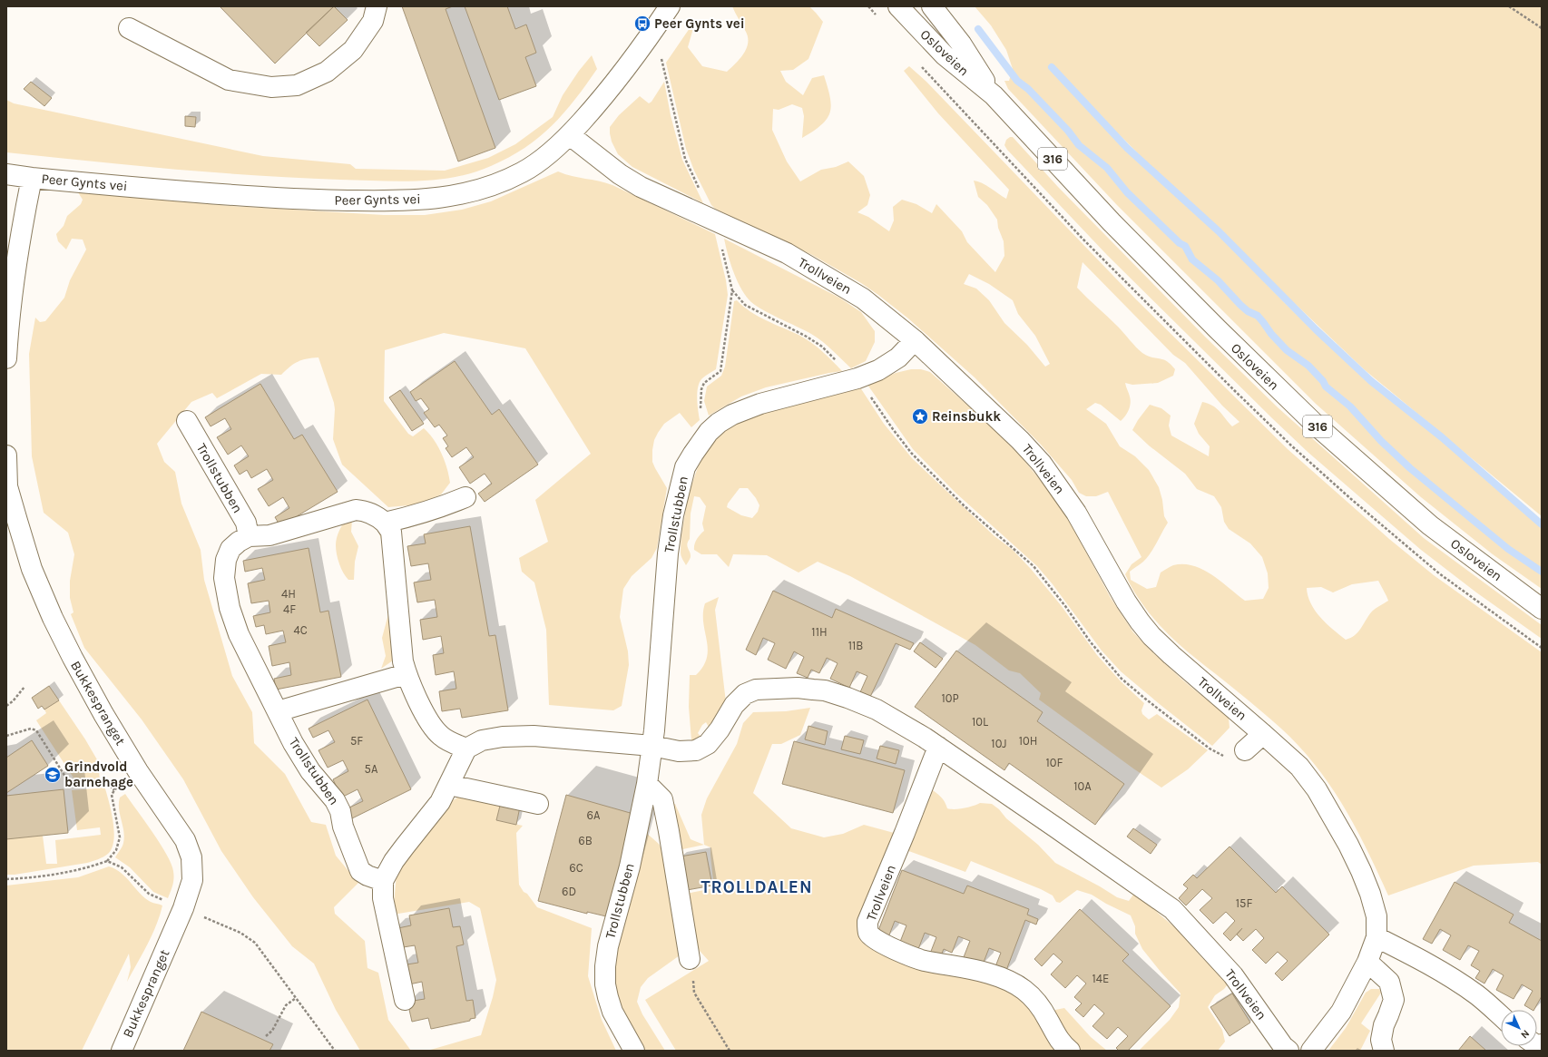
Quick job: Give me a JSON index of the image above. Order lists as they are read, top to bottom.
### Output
{
  "streets": {
    "street": [
      "Osloveien",
      "316",
      "Peer Gynts vei",
      "Trollveien",
      "Trollstubben",
      "Bukkespranget"
    ]
  },
  "crossings": [
    ["Peer Gynts vei", "Trollveien"],
    ["Trollveien", "Trollstubben"]
  ],
  "districts": ["TROLLDALEN"],
  "places": {
    "bus stop": ["Peer Gynts vei"],
    "place": ["Reinsbukk"],
    "school or university": ["Grindvold barnehage"]
  },
  "house_numbers": [
    "4H",
    "4F",
    "4C",
    "11H",
    "11B",
    "10P",
    "10L",
    "5F",
    "10H",
    "10J",
    "10F",
    "5A",
    "10A",
    "6A",
    "6B",
    "6C",
    "6D",
    "15F",
    "14E"
  ],
  "north": "bottom right"
}
